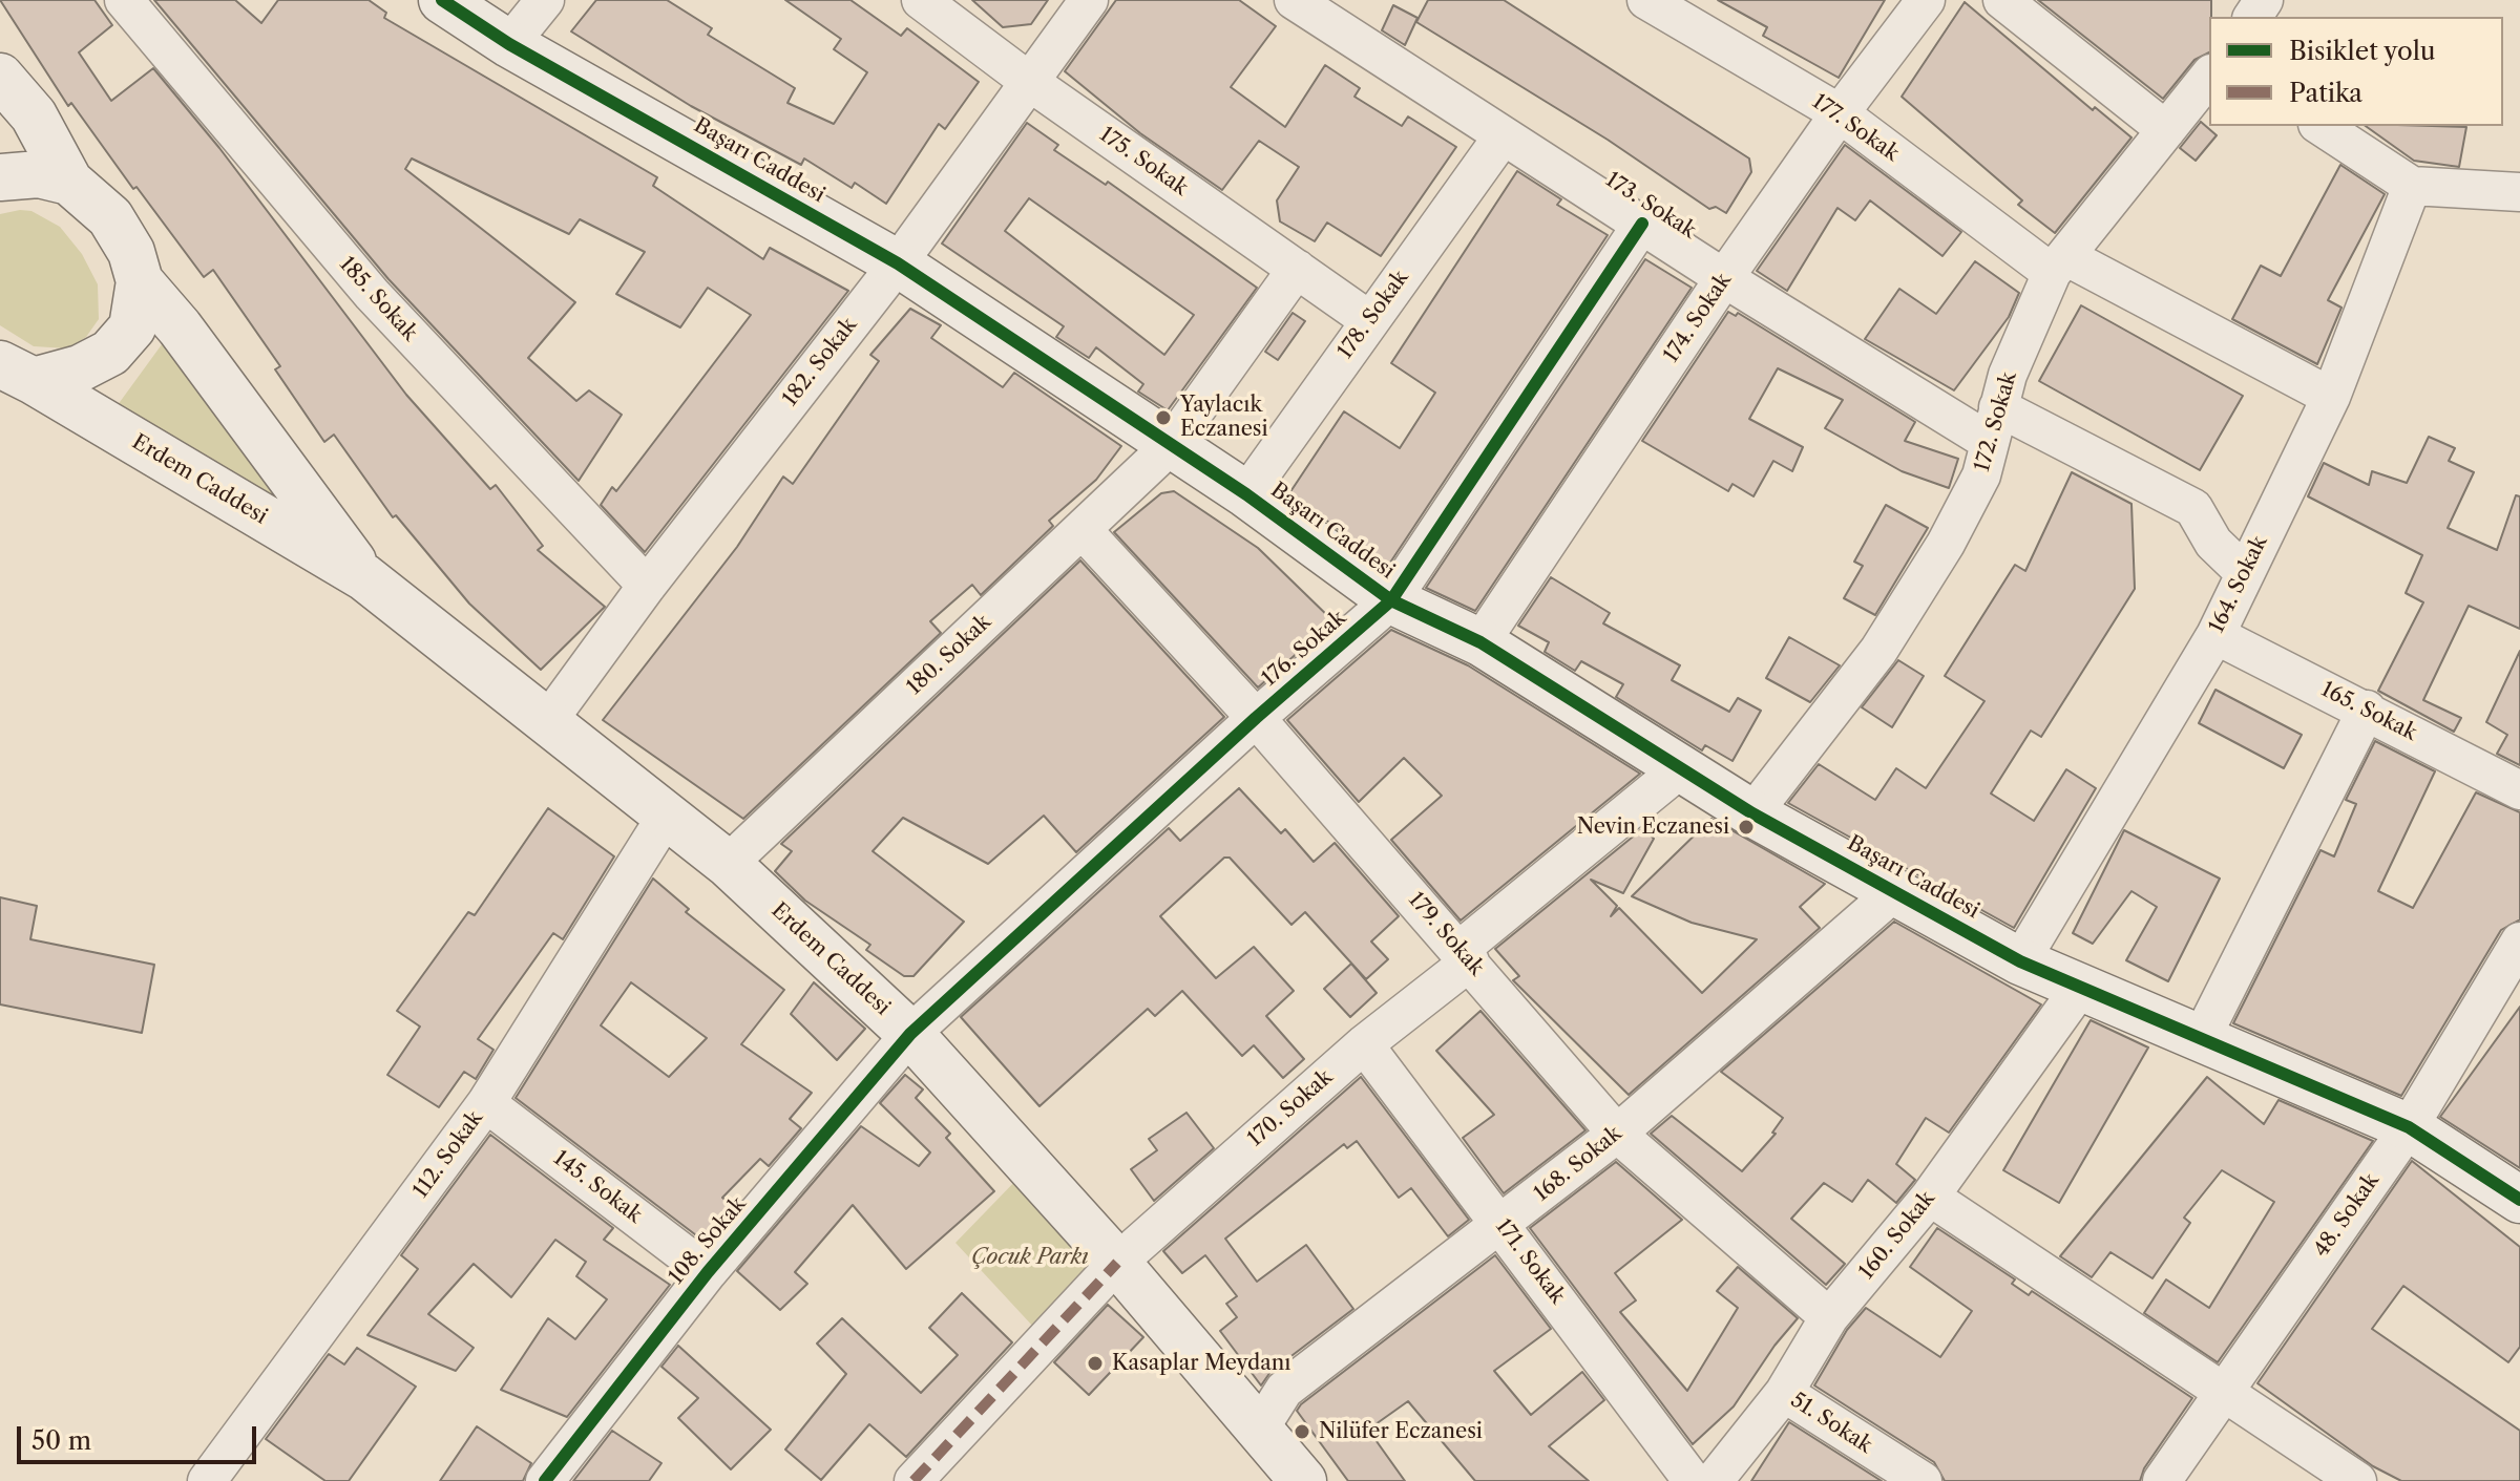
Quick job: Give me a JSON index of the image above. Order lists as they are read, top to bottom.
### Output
{
  "streets": {
    "main road": ["Başarı Caddesi", "Erdem Caddesi"],
    "street": [
      "177. Sokak",
      "175. Sokak",
      "173. Sokak",
      "185. Sokak",
      "178. Sokak",
      "174. Sokak",
      "182. Sokak",
      "172. Sokak",
      "164. Sokak",
      "176. Sokak",
      "180. Sokak",
      "165. Sokak",
      "179. Sokak",
      "170. Sokak",
      "112. Sokak",
      "168. Sokak",
      "145. Sokak",
      "48. Sokak",
      "160. Sokak",
      "108. Sokak",
      "171. Sokak",
      "51. Sokak"
    ]
  },
  "crossings": [
    ["177. Sokak", "174. Sokak"],
    ["177. Sokak", "172. Sokak"],
    ["177. Sokak", "164. Sokak"],
    ["Başarı Caddesi", "178. Sokak"],
    ["Başarı Caddesi", "174. Sokak"],
    ["Başarı Caddesi", "182. Sokak"],
    ["Başarı Caddesi", "172. Sokak"],
    ["Başarı Caddesi", "164. Sokak"],
    ["Başarı Caddesi", "176. Sokak"],
    ["Başarı Caddesi", "180. Sokak"],
    ["Başarı Caddesi", "170. Sokak"],
    ["Başarı Caddesi", "168. Sokak"],
    ["Başarı Caddesi", "48. Sokak"],
    ["Başarı Caddesi", "160. Sokak"],
    ["175. Sokak", "178. Sokak"],
    ["175. Sokak", "182. Sokak"],
    ["175. Sokak", "180. Sokak"],
    ["173. Sokak", "178. Sokak"],
    ["173. Sokak", "174. Sokak"],
    ["173. Sokak", "172. Sokak"],
    ["173. Sokak", "164. Sokak"],
    ["173. Sokak", "176. Sokak"],
    ["185. Sokak", "182. Sokak"],
    ["182. Sokak", "Erdem Caddesi"],
    ["Erdem Caddesi", "176. Sokak"],
    ["Erdem Caddesi", "180. Sokak"],
    ["Erdem Caddesi", "170. Sokak"],
    ["Erdem Caddesi", "112. Sokak"],
    ["Erdem Caddesi", "168. Sokak"],
    ["Erdem Caddesi", "108. Sokak"],
    ["164. Sokak", "165. Sokak"],
    ["176. Sokak", "179. Sokak"],
    ["176. Sokak", "108. Sokak"],
    ["180. Sokak", "179. Sokak"],
    ["179. Sokak", "170. Sokak"],
    ["179. Sokak", "168. Sokak"],
    ["179. Sokak", "160. Sokak"],
    ["170. Sokak", "171. Sokak"],
    ["112. Sokak", "145. Sokak"],
    ["168. Sokak", "171. Sokak"],
    ["145. Sokak", "108. Sokak"],
    ["160. Sokak", "51. Sokak"]
  ],
  "parks": ["Çocuk Parkı"],
  "places": [
    "Yaylacık Eczanesi",
    "Nevin Eczanesi",
    "Kasaplar Meydanı",
    "Nilüfer Eczanesi"
  ],
  "legend": ["Bisiklet yolu", "Patika"],
  "scale_bar": "50 m"
}
